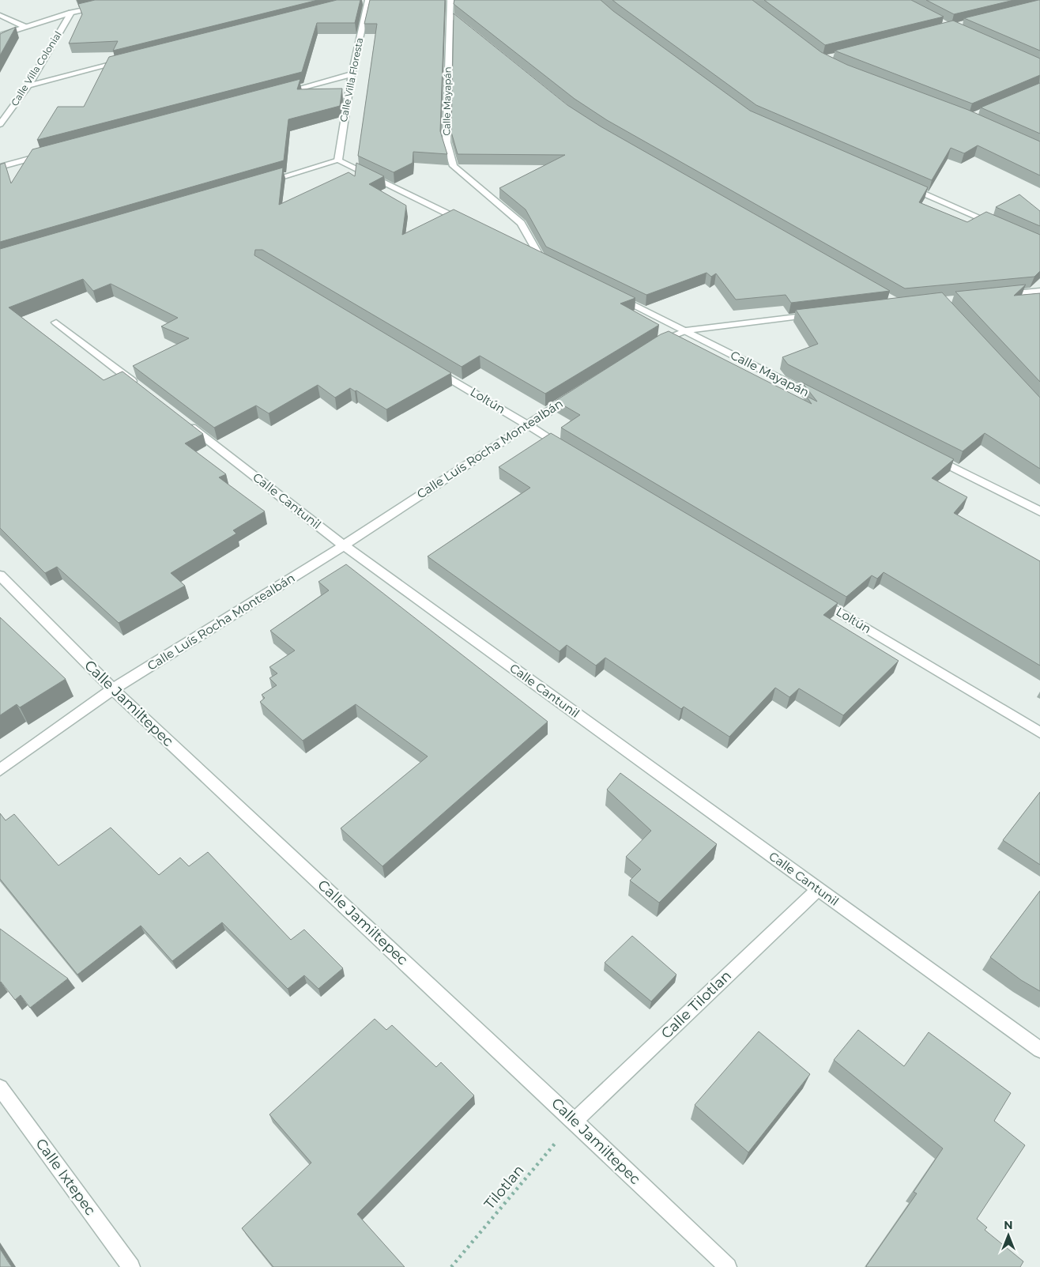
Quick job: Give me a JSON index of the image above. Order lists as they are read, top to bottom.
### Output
{
  "streets": {
    "street": [
      "Calle Villa Colonial",
      "Calle Villa Floresta",
      "Calle Mayapán",
      "Loltún",
      "Calle Luís Rocha Montealbán",
      "Calle Cantunil",
      "Calle Jamiltepec",
      "Calle Tilotlan",
      "Calle Ixtepec"
    ],
    "path": ["Tilotlan"]
  },
  "crossings": [
    ["Loltún", "Calle Luís Rocha Montealbán"],
    ["Calle Luís Rocha Montealbán", "Calle Cantunil"],
    ["Calle Luís Rocha Montealbán", "Calle Jamiltepec"],
    ["Calle Cantunil", "Calle Tilotlan"],
    ["Calle Jamiltepec", "Calle Tilotlan"],
    ["Calle Jamiltepec", "Tilotlan"],
    ["Calle Tilotlan", "Tilotlan"]
  ],
  "north": "top"
}
